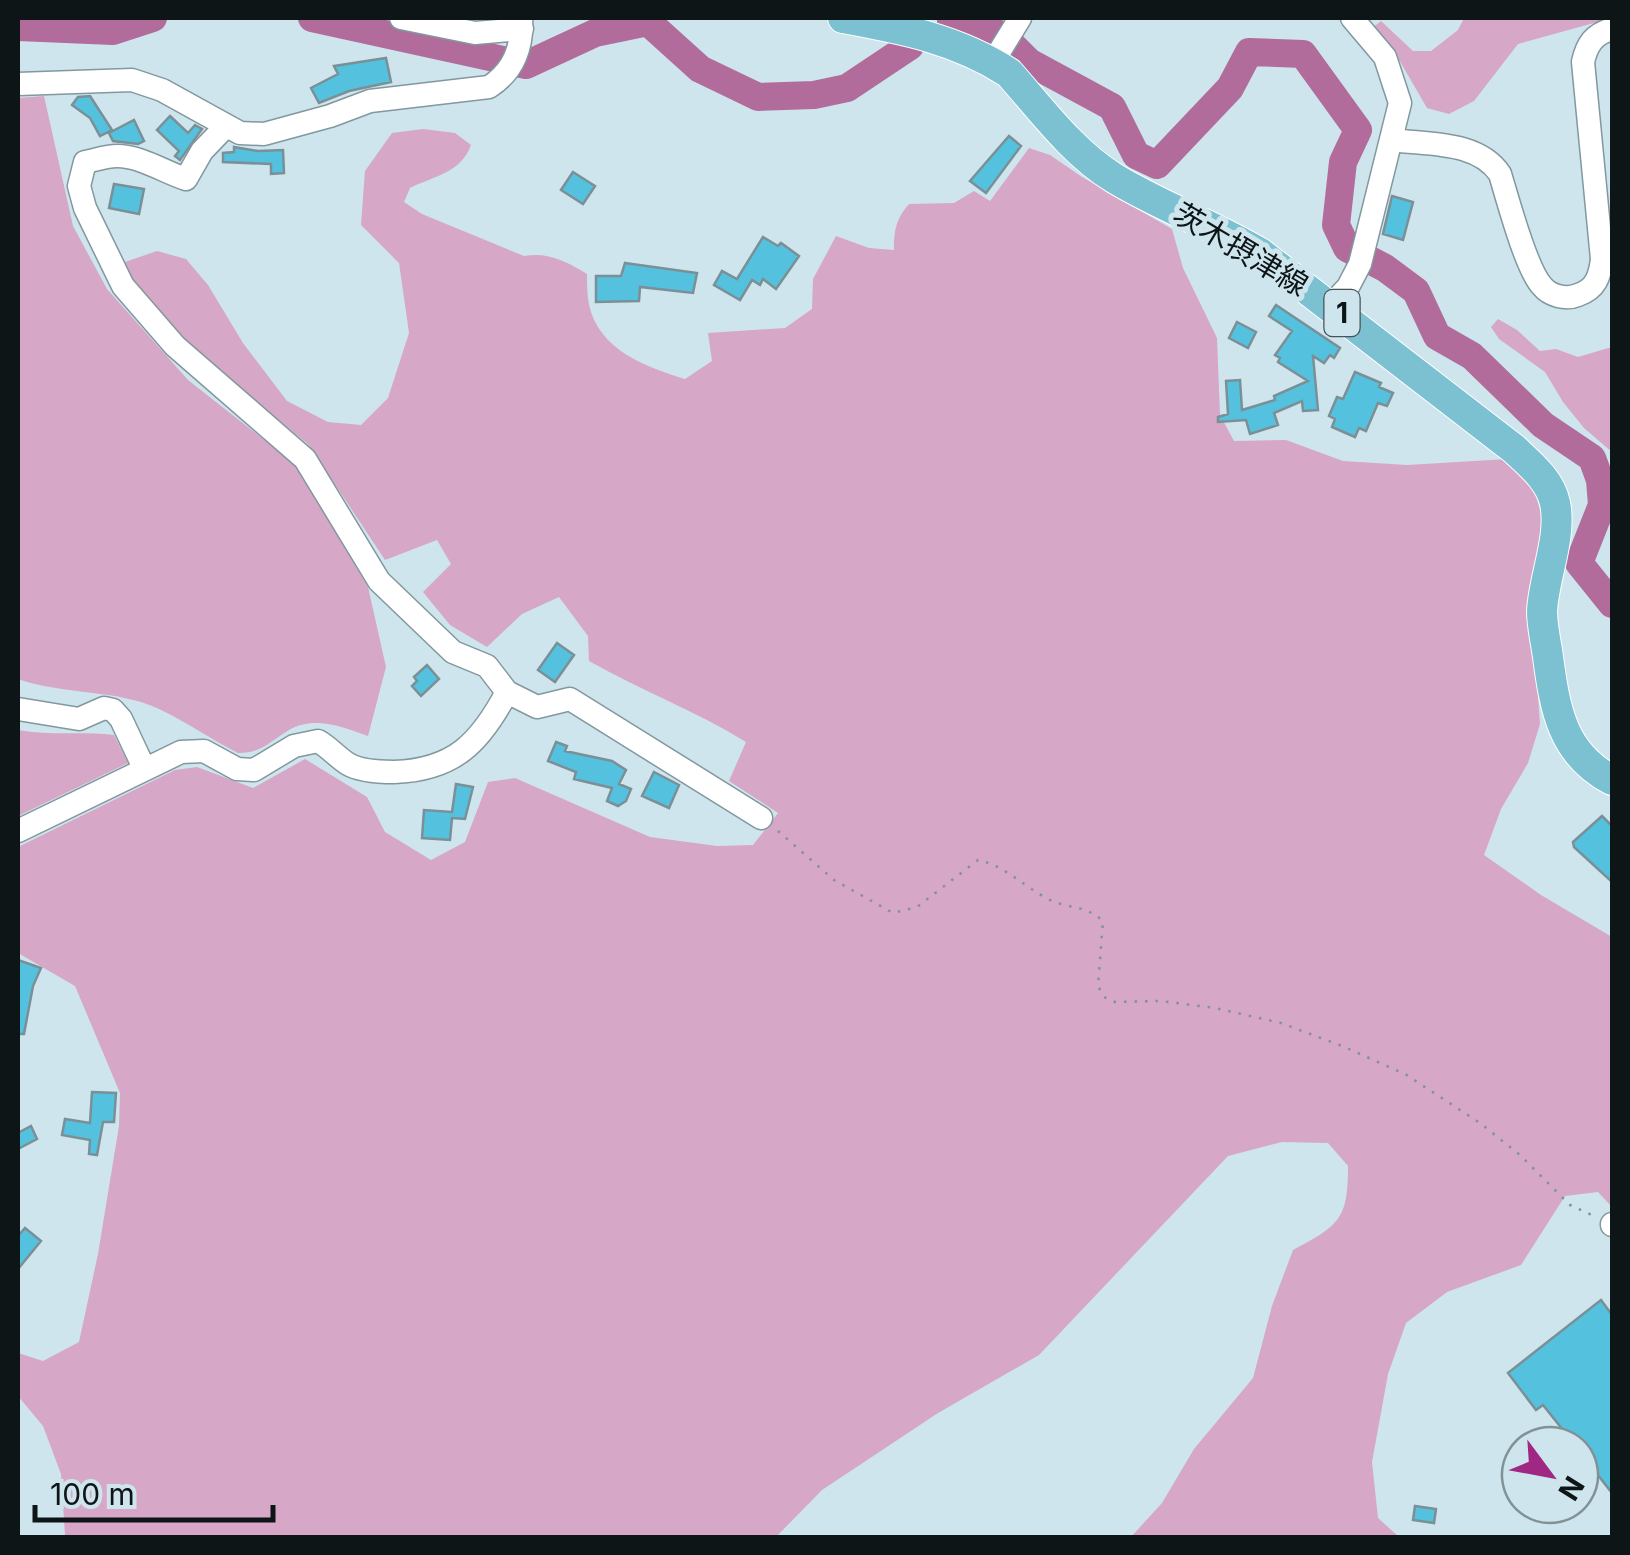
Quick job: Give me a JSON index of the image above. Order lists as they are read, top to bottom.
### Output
{
  "streets": {
    "main road": ["茨木摂津線", "1"]
  },
  "scale_bar": "100 m",
  "north": "bottom right"
}
